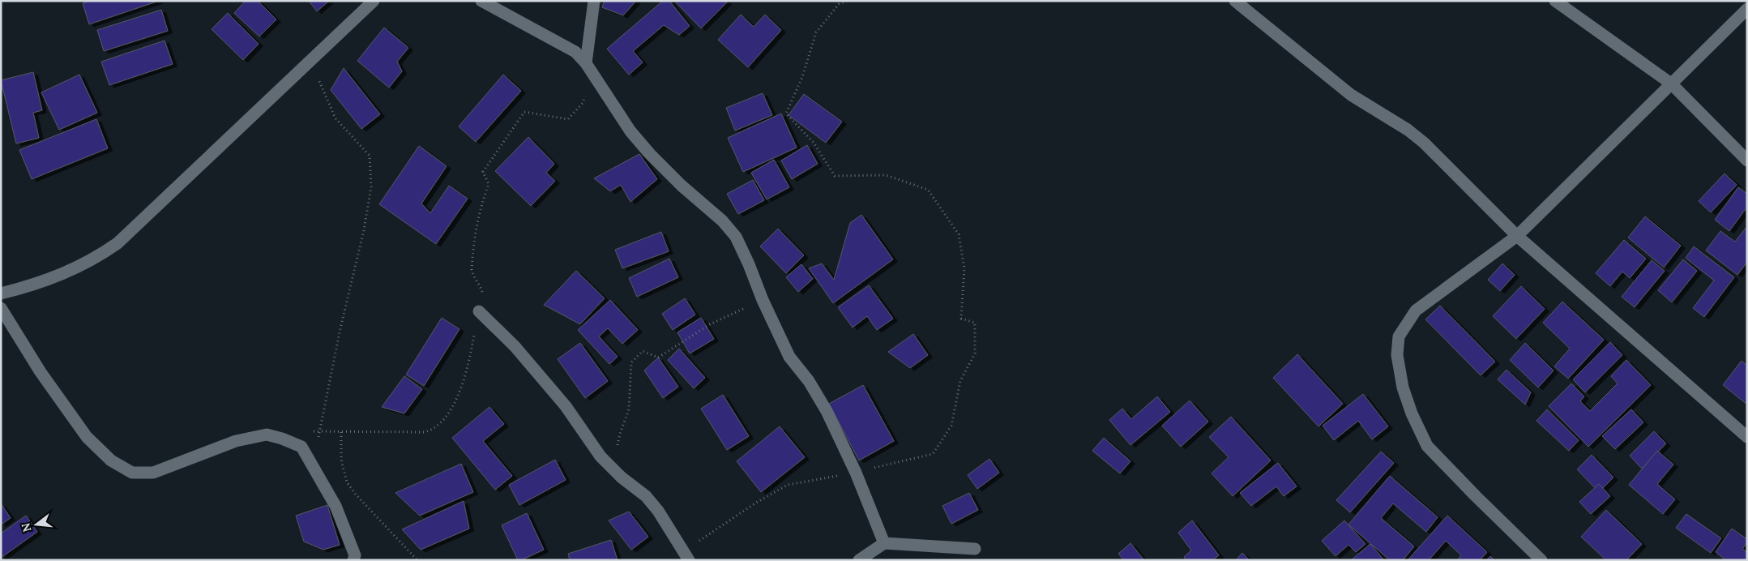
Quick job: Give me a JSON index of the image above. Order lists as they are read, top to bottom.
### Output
{
  "north": "left"
}
